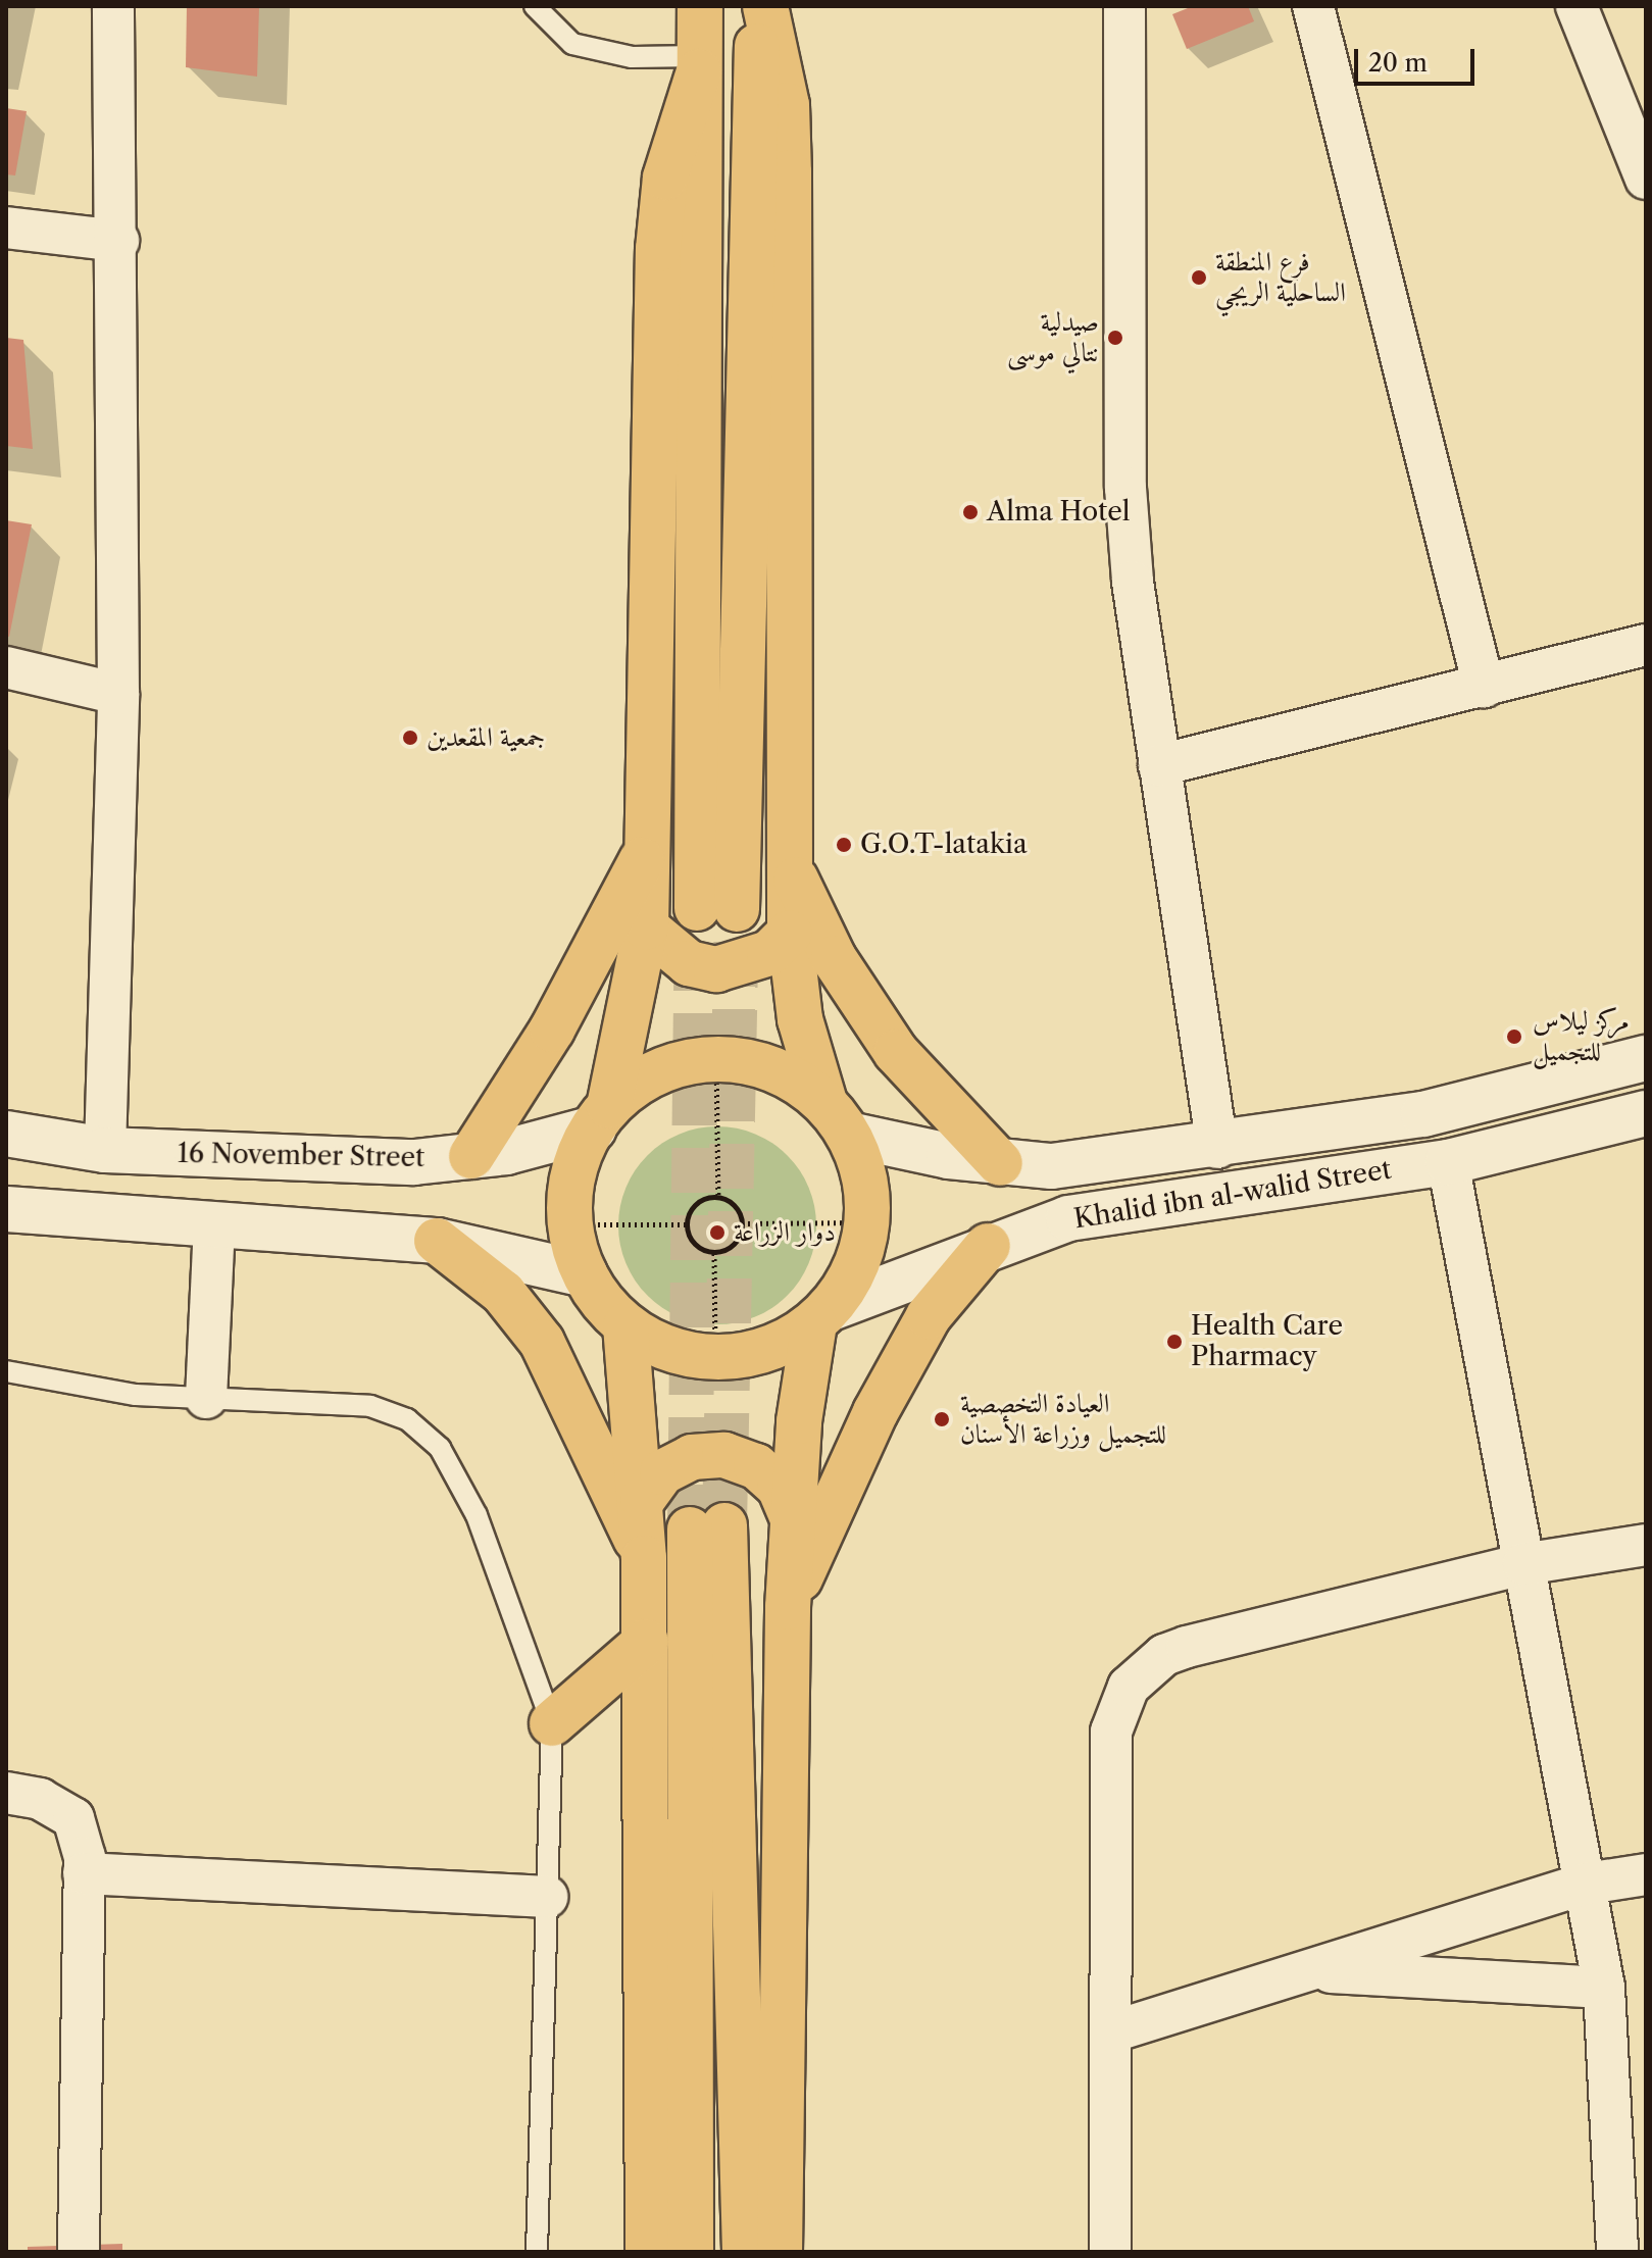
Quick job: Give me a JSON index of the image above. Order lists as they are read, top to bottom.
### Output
{
  "streets": {
    "street": ["16 November Street", "Khalid ibn al-walid Street"]
  },
  "places": [
    "فرع المنطقة الساحلية الريجي",
    "صيدلية نتالي موسى",
    "Alma Hotel",
    "جمعية المقعدين",
    "G.O.T-latakia",
    "مركز ليلاس للتجميل",
    "دوار الزراعة",
    "Health Care Pharmacy",
    "العيادة التخصصية للتجميل وزراعة الأسنان"
  ],
  "scale_bar": "20 m"
}
